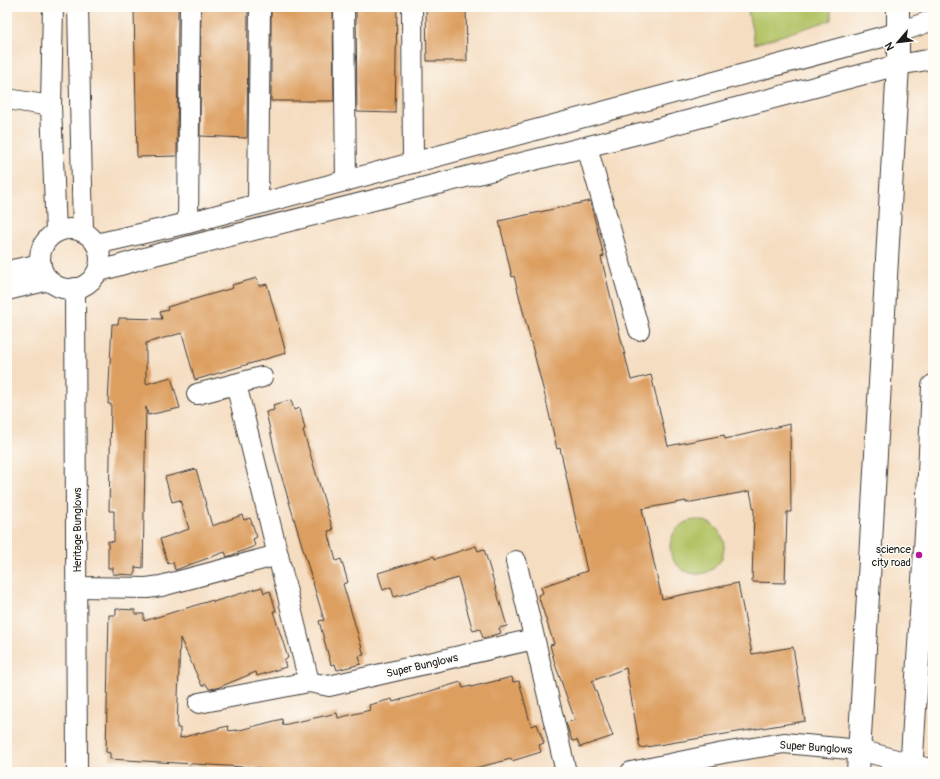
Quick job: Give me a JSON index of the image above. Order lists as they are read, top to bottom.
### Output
{
  "streets": {
    "street": ["Heritage Bunglows", "Super Bunglows"]
  },
  "places": ["science city road"],
  "north": "bottom left"
}
